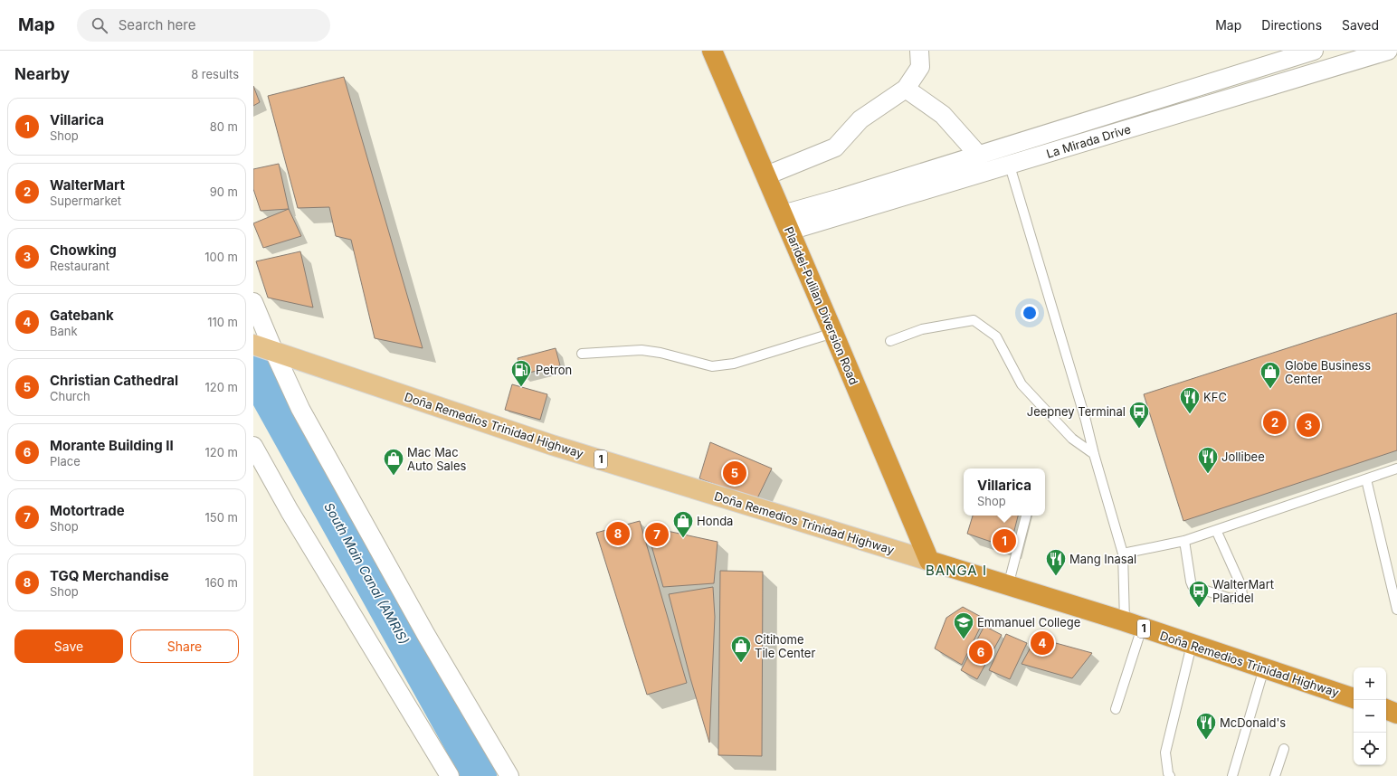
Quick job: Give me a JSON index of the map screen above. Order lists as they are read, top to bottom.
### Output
{
  "streets": {
    "highway": ["Plaridel-Pulilan Diversion Road", "Doña Remedios Trinidad Highway", "1"],
    "street": ["La Mirada Drive"]
  },
  "crossings": [
    ["La Mirada Drive", "Plaridel-Pulilan Diversion Road"],
    ["Plaridel-Pulilan Diversion Road", "Doña Remedios Trinidad Highway"]
  ],
  "districts": ["BANGA I"],
  "water": ["South Main Canal (AMRIS)"],
  "places": {
    "fuel station": ["Petron"],
    "shop": [
      "Globe Business Center",
      "Mac Mac Auto Sales",
      "Honda",
      "Citihome Tile Center"
    ],
    "restaurant": [
      "KFC",
      "Jollibee",
      "Mang Inasal",
      "McDonald's"
    ],
    "bus stop": ["Jeepney Terminal", "WalterMart Plaridel"],
    "school or university": ["Emmanuel College"]
  },
  "page": {
    "header": "Map",
    "search": "Search here",
    "nav": ["Map", "Directions", "Saved"],
    "heading": ["Nearby", "8 results"],
    "list": [
      {
        "mark": "1",
        "name": "Villarica",
        "note": "Shop",
        "value": "80 m"
      },
      {
        "mark": "2",
        "name": "WalterMart",
        "note": "Supermarket",
        "value": "90 m"
      },
      {
        "mark": "3",
        "name": "Chowking",
        "note": "Restaurant",
        "value": "100 m"
      },
      {
        "mark": "4",
        "name": "Gatebank",
        "note": "Bank",
        "value": "110 m"
      },
      {
        "mark": "5",
        "name": "Christian Cathedral",
        "note": "Church",
        "value": "120 m"
      },
      {
        "mark": "6",
        "name": "Morante Building II",
        "note": "Place",
        "value": "120 m"
      },
      {
        "mark": "7",
        "name": "Motortrade",
        "note": "Shop",
        "value": "150 m"
      },
      {
        "mark": "8",
        "name": "TGQ Merchandise",
        "note": "Shop",
        "value": "160 m"
      }
    ],
    "pins": [
      "2",
      "3",
      "5",
      "8",
      "7",
      "1",
      "4",
      "6"
    ],
    "popup": ["Villarica", "Shop"],
    "buttons": ["Save", "Share"],
    "map_buttons": ["+", "−"]
  }
}
